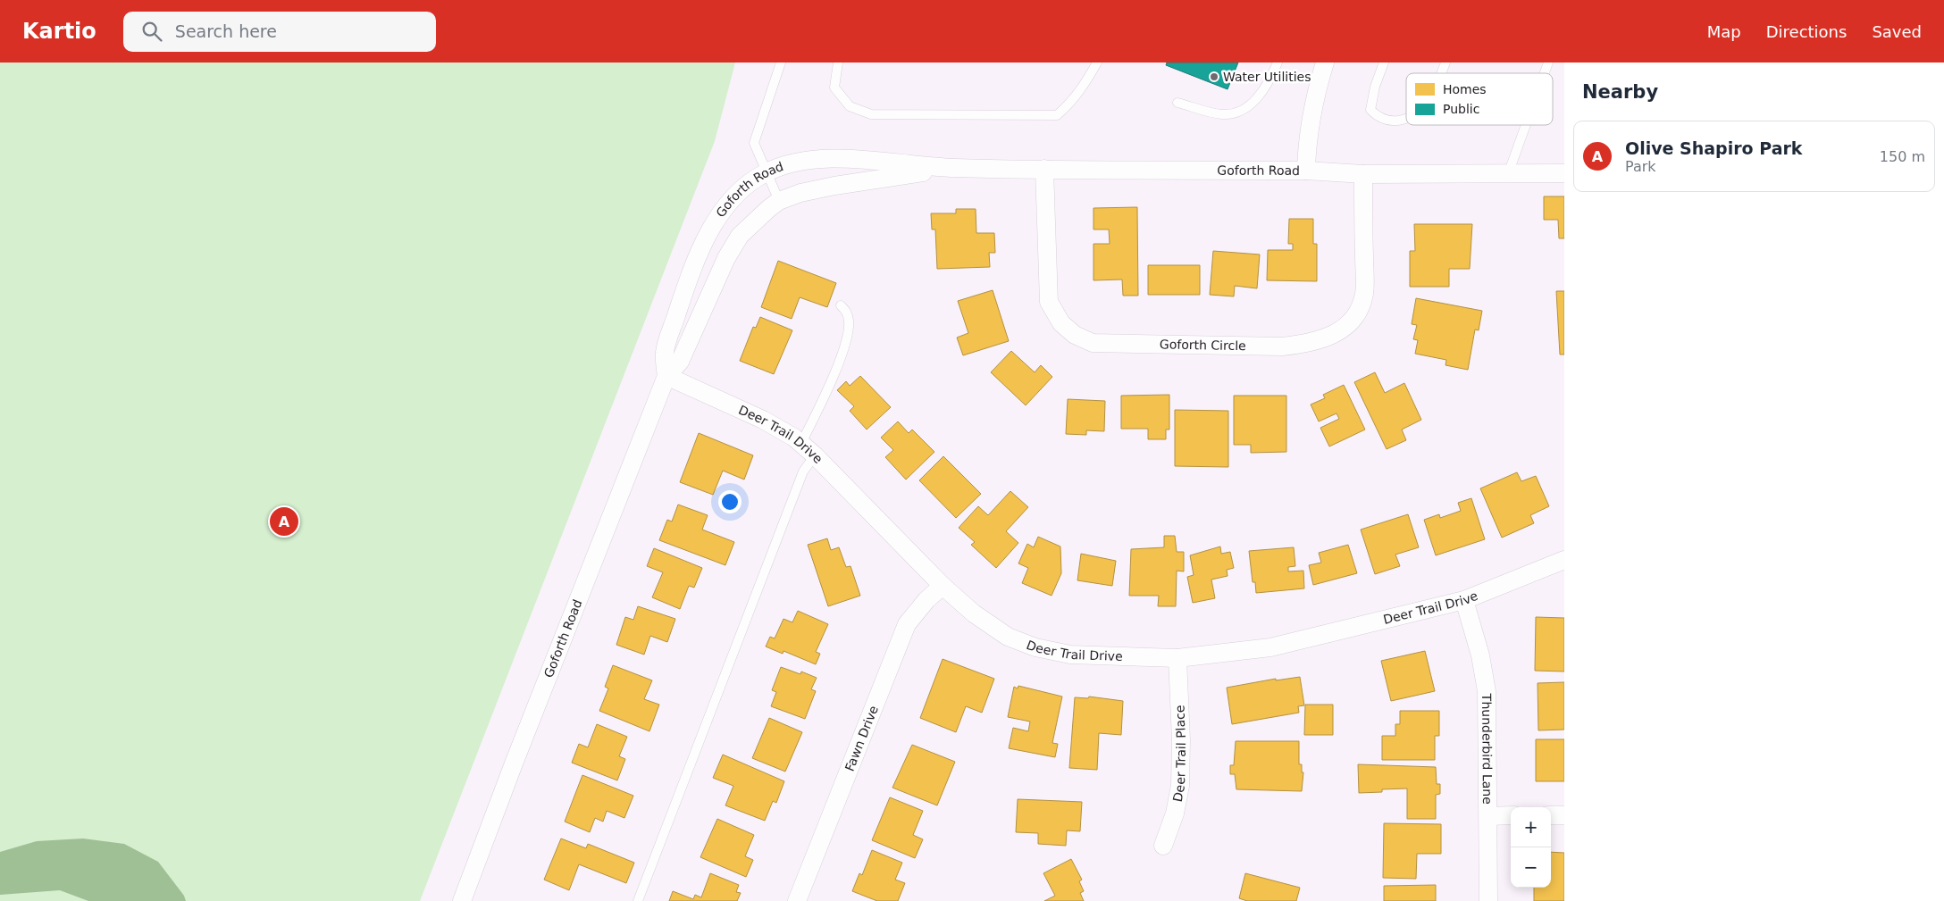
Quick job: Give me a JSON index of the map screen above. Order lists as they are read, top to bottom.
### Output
{
  "streets": {
    "street": [
      "Goforth Road",
      "Goforth Circle",
      "Deer Trail Drive",
      "Fawn Drive",
      "Thunderbird Lane",
      "Deer Trail Place"
    ]
  },
  "crossings": [
    ["Goforth Road", "Goforth Circle"],
    ["Goforth Road", "Deer Trail Drive"],
    ["Deer Trail Drive", "Fawn Drive"],
    ["Deer Trail Drive", "Thunderbird Lane"],
    ["Deer Trail Drive", "Deer Trail Place"]
  ],
  "places": ["Water Utilities"],
  "legend": ["Homes", "Public"],
  "page": {
    "header": "Kartio",
    "search": "Search here",
    "nav": ["Map", "Directions", "Saved"],
    "heading": "Nearby",
    "list": [
      {
        "mark": "A",
        "name": "Olive Shapiro Park",
        "note": "Park",
        "value": "150 m"
      }
    ],
    "pins": "A",
    "map_buttons": ["+", "−"]
  }
}
